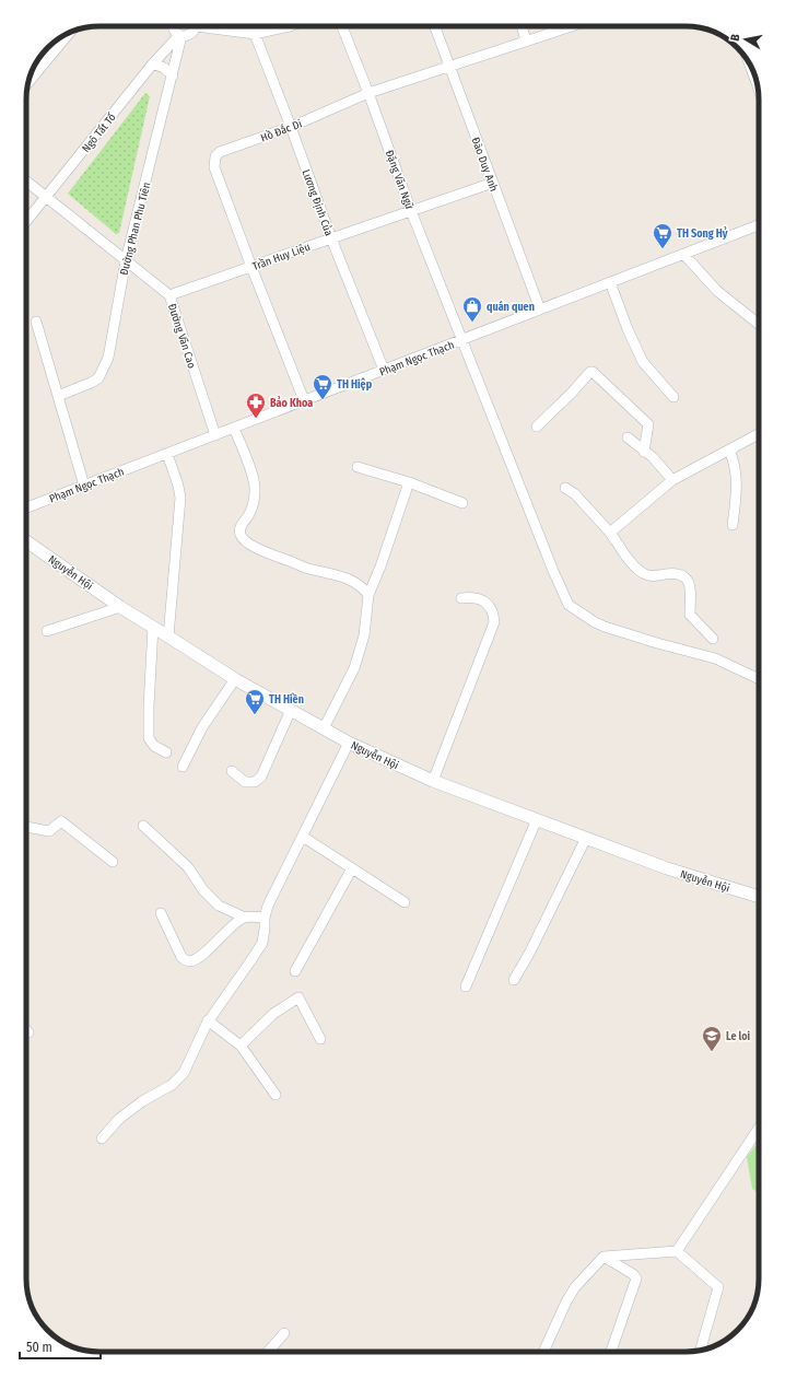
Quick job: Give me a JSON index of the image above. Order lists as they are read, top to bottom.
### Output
{
  "streets": {
    "street": [
      "Hồ Đắc Di",
      "Ngô Tất Tố",
      "Đào Duy Anh",
      "Đặng Văn Ngữ",
      "Lương Định Của",
      "Đường Phan Phu Tiên",
      "Trần Huy Liệu",
      "Đường Văn Cao",
      "Phạm Ngọc Thạch",
      "Nguyễn Hội"
    ]
  },
  "crossings": [
    ["Hồ Đắc Di", "Đào Duy Anh"],
    ["Hồ Đắc Di", "Đặng Văn Ngữ"],
    ["Hồ Đắc Di", "Lương Định Của"],
    ["Hồ Đắc Di", "Trần Huy Liệu"],
    ["Hồ Đắc Di", "Phạm Ngọc Thạch"],
    ["Ngô Tất Tố", "Đường Phan Phu Tiên"],
    ["Ngô Tất Tố", "Đường Văn Cao"],
    ["Đào Duy Anh", "Trần Huy Liệu"],
    ["Đào Duy Anh", "Phạm Ngọc Thạch"],
    ["Đặng Văn Ngữ", "Trần Huy Liệu"],
    ["Đặng Văn Ngữ", "Phạm Ngọc Thạch"],
    ["Lương Định Của", "Trần Huy Liệu"],
    ["Lương Định Của", "Phạm Ngọc Thạch"],
    ["Đường Phan Phu Tiên", "Đường Văn Cao"],
    ["Trần Huy Liệu", "Đường Văn Cao"],
    ["Đường Văn Cao", "Phạm Ngọc Thạch"]
  ],
  "places": {
    "supermarket": ["TH Song Hỷ", "TH Hiệp", "TH Hiền"],
    "shop": ["quán quen"],
    "pharmacy": ["Bảo Khoa"],
    "school or university": ["Le loi"]
  },
  "scale_bar": "50 m",
  "north": "left"
}
